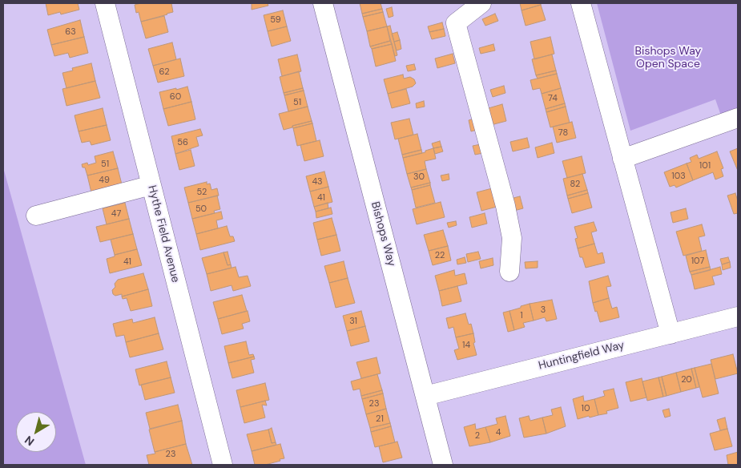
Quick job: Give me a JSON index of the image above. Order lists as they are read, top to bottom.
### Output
{
  "streets": {
    "street": ["Hythe Field Avenue", "Bishops Way", "Huntingfield Way"]
  },
  "crossings": [
    ["Bishops Way", "Huntingfield Way"]
  ],
  "parks": ["Bishops Way Open Space"],
  "house_numbers": [
    "59",
    "63",
    "62",
    "60",
    "74",
    "51",
    "78",
    "56",
    "51",
    "101",
    "103",
    "30",
    "49",
    "43",
    "82",
    "52",
    "41",
    "50",
    "47",
    "22",
    "107",
    "41",
    "3",
    "1",
    "31",
    "14",
    "20",
    "23",
    "10",
    "21",
    "4",
    "2",
    "23"
  ],
  "north": "bottom left"
}
